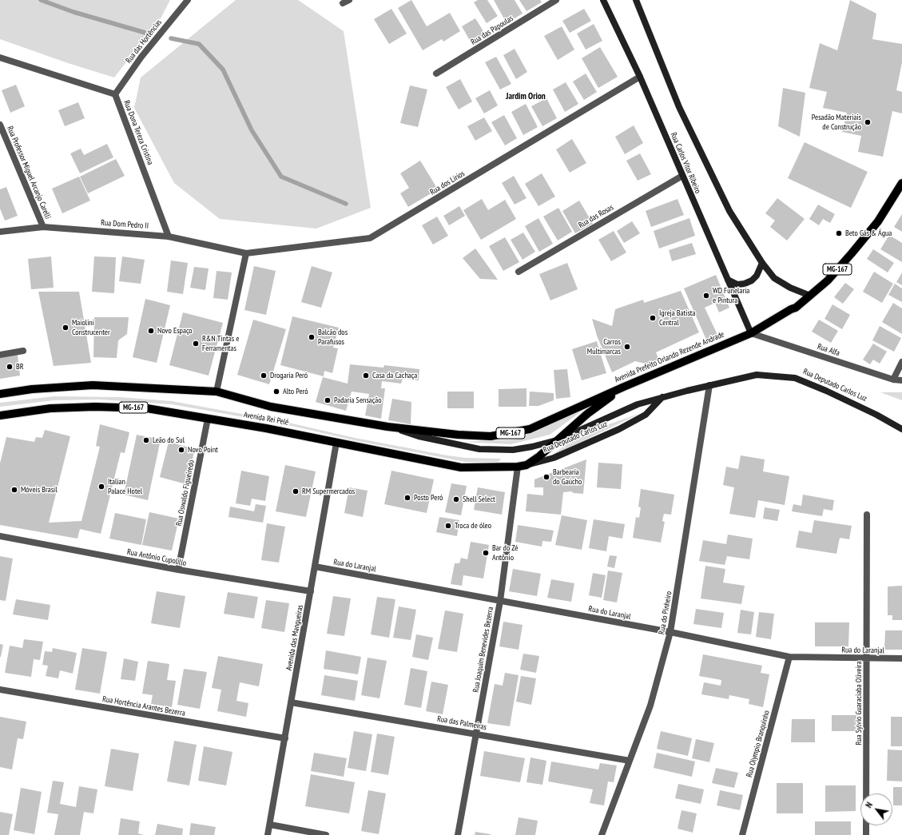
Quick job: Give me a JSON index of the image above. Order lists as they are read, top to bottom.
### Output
{
  "streets": {
    "main road": [
      "MG-167",
      "Avenida Prefeito Orlando Rezende Andrade",
      "Rua Deputado Carlos Luz",
      "Avenida Rei Pelé"
    ],
    "street": [
      "Rua das Papoulas",
      "Rua das Hortências",
      "Rua Dona Tereza Cristina",
      "Rua Carlos Vítor Ribeiro",
      "Rua Professor Miguel Arcanjo Carelli",
      "Rua dos Lirios",
      "Rua das Rosas",
      "Rua Dom Pedro II",
      "Rua Alfa",
      "Rua Oswaldo Figueiredo",
      "Rua Antônio Cupolillo",
      "Rua do Laranjal",
      "Rua do Pinheiro",
      "Avenida das Mangueiras",
      "Rua Joaquim Benevides Bezerra",
      "Rua Sylvio Guaraciaba Oliveira",
      "Rua Hortência Arantes Bezerra",
      "Rua das Palmeiras",
      "Rua Olympio Branquinho"
    ]
  },
  "crossings": [
    ["Rua das Hortências", "Rua Dona Tereza Cristina"],
    ["Rua Dona Tereza Cristina", "Rua Dom Pedro II"],
    ["Rua Carlos Vítor Ribeiro", "Rua dos Lirios"],
    ["Rua Carlos Vítor Ribeiro", "Rua das Rosas"],
    ["Rua Carlos Vítor Ribeiro", "Rua Alfa"],
    ["Rua Carlos Vítor Ribeiro", "Avenida Prefeito Orlando Rezende Andrade"],
    ["Rua Professor Miguel Arcanjo Carelli", "Rua Dom Pedro II"],
    ["Rua dos Lirios", "Rua Dom Pedro II"],
    ["Rua Alfa", "Avenida Prefeito Orlando Rezende Andrade"],
    ["Avenida Prefeito Orlando Rezende Andrade", "Rua Deputado Carlos Luz"],
    ["Avenida Prefeito Orlando Rezende Andrade", "Avenida Rei Pelé"],
    ["Rua Deputado Carlos Luz", "Avenida Rei Pelé"],
    ["Rua Deputado Carlos Luz", "Rua do Pinheiro"],
    ["Avenida Rei Pelé", "Rua Oswaldo Figueiredo"],
    ["Avenida Rei Pelé", "Avenida das Mangueiras"],
    ["Avenida Rei Pelé", "Rua Joaquim Benevides Bezerra"],
    ["Rua Oswaldo Figueiredo", "Rua Antônio Cupolillo"],
    ["Rua Antônio Cupolillo", "Avenida das Mangueiras"],
    ["Rua do Laranjal", "Rua do Pinheiro"],
    ["Rua do Laranjal", "Avenida das Mangueiras"],
    ["Rua do Laranjal", "Rua Joaquim Benevides Bezerra"],
    ["Rua do Laranjal", "Rua Sylvio Guaraciaba Oliveira"],
    ["Rua do Laranjal", "Rua Olympio Branquinho"],
    ["Rua do Pinheiro", "Rua das Palmeiras"],
    ["Avenida das Mangueiras", "Rua Hortência Arantes Bezerra"],
    ["Avenida das Mangueiras", "Rua das Palmeiras"],
    ["Rua Joaquim Benevides Bezerra", "Rua das Palmeiras"]
  ],
  "districts": ["Jardim Orion"],
  "places": [
    "Pesadão Materiais de Construção",
    "Beto Gás & Água",
    "WD Funelaria e Pintura",
    "Igreja Batista Central",
    "Maiolini Construcenter",
    "Novo Espaço",
    "Balcão dos Parafusos",
    "R&N Tintas e Ferramentas",
    "Carros Multimarcas",
    "BR",
    "Drogaria Peró",
    "Casa da Cachaça",
    "Alto Peró",
    "Padaria Sensação",
    "Leão do Sul",
    "Novo Point",
    "Barbearia do Gaúcho",
    "Italian Palace Hotel",
    "Móveis Brasil",
    "RM Supermercados",
    "Posto Peró",
    "Shell Select",
    "Troca de óleo",
    "Bar do Zé Antônio"
  ],
  "north": "top left"
}
